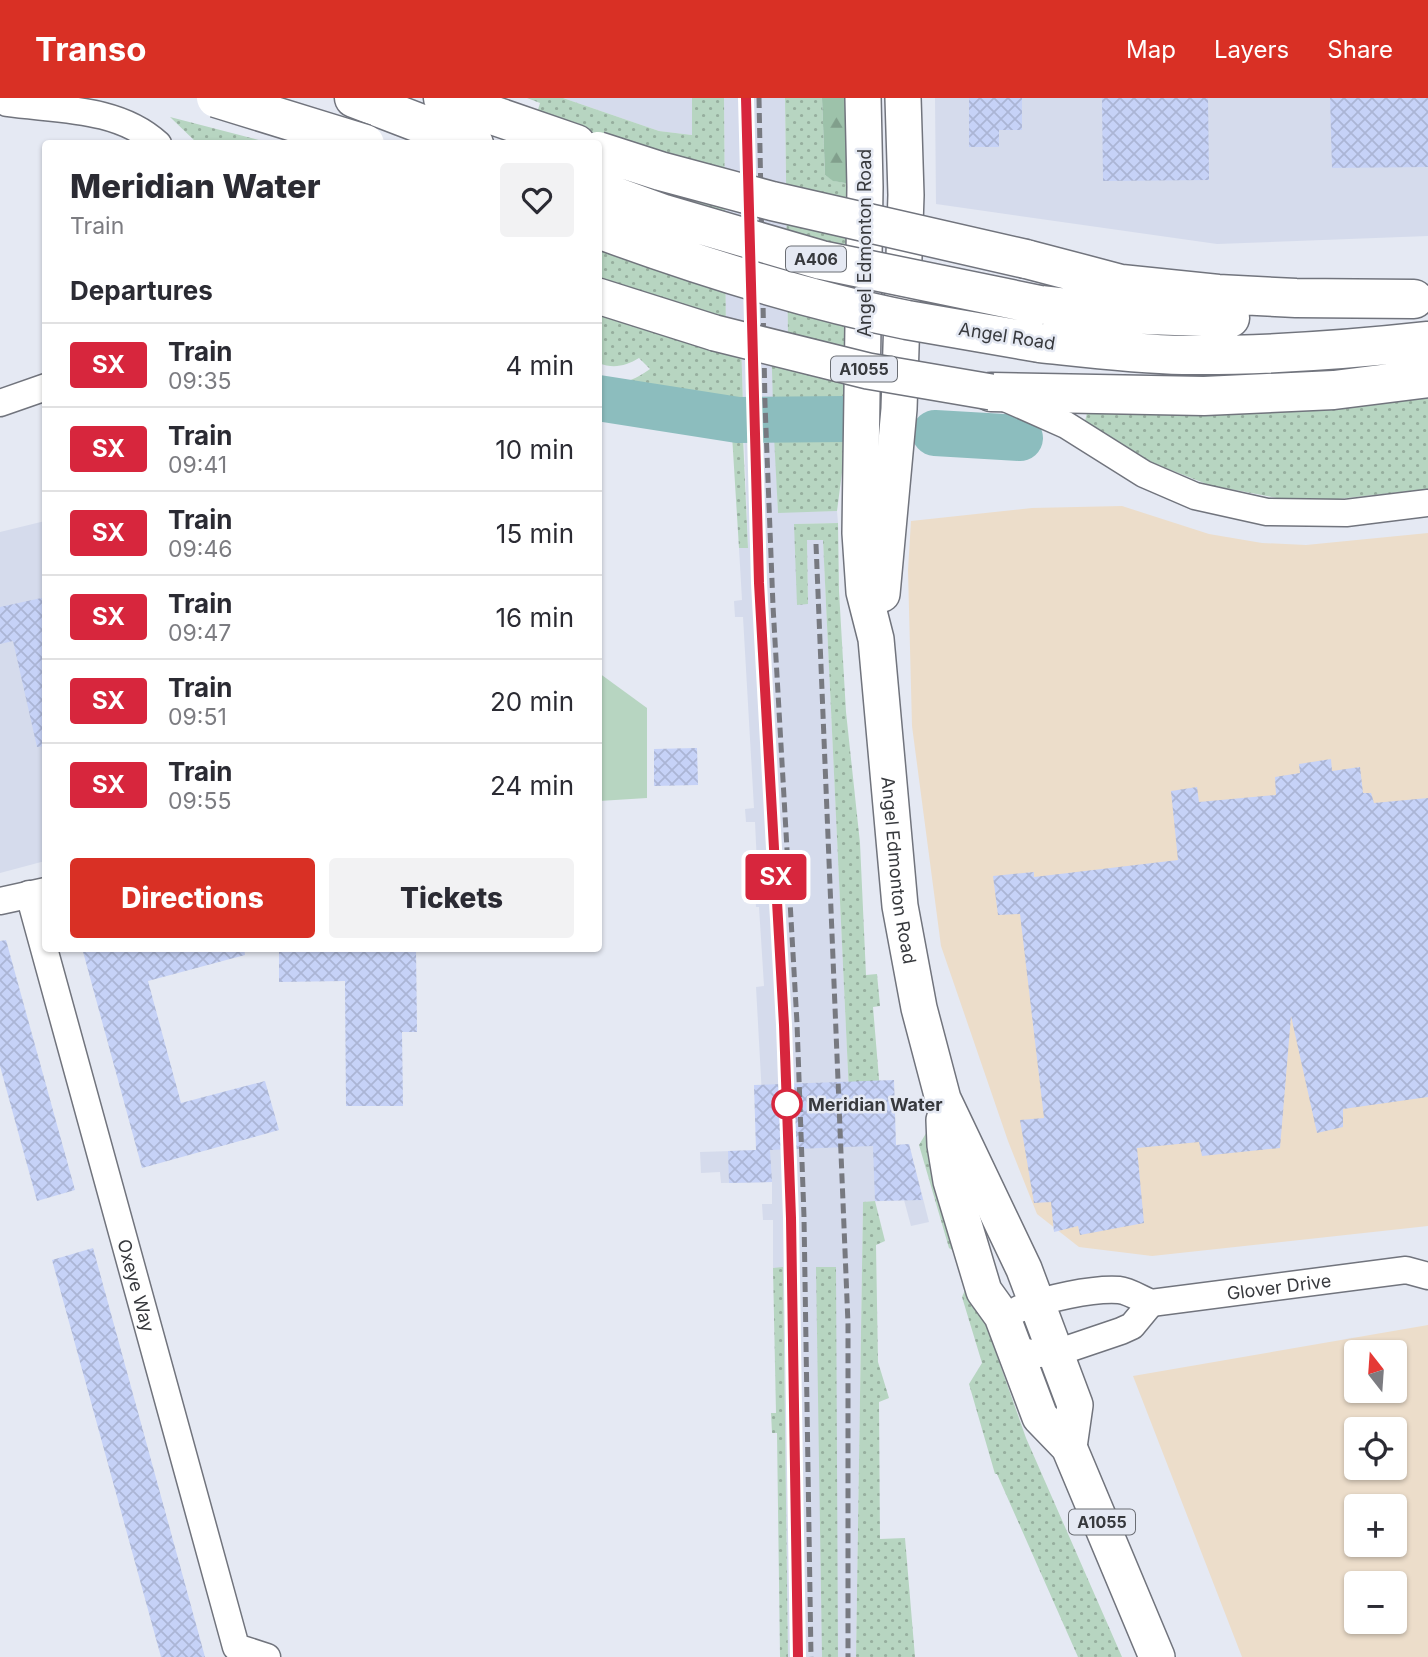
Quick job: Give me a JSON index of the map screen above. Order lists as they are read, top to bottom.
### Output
{
  "streets": {
    "highway": ["A406", "Angel Road"],
    "main road": ["Angel Edmonton Road", "A1055"],
    "street": ["Oxeye Way", "Glover Drive"]
  },
  "crossings": [
    ["Angel Edmonton Road", "Glover Drive"]
  ],
  "places": ["Meridian Water"],
  "north": "top",
  "page": {
    "header": "Transo",
    "nav": ["Map", "Layers", "Share"],
    "on_map": "SX",
    "heading": [
      ["Meridian Water", "Train"],
      "Departures"
    ],
    "list": [
      {
        "mark": "SX",
        "name": "Train",
        "note": "09:35",
        "value": "4 min"
      },
      {
        "mark": "SX",
        "name": "Train",
        "note": "09:41",
        "value": "10 min"
      },
      {
        "mark": "SX",
        "name": "Train",
        "note": "09:46",
        "value": "15 min"
      },
      {
        "mark": "SX",
        "name": "Train",
        "note": "09:47",
        "value": "16 min"
      },
      {
        "mark": "SX",
        "name": "Train",
        "note": "09:51",
        "value": "20 min"
      },
      {
        "mark": "SX",
        "name": "Train",
        "note": "09:55",
        "value": "24 min"
      }
    ],
    "buttons": ["Directions", "Tickets"],
    "map_buttons": ["+", "−"]
  }
}
